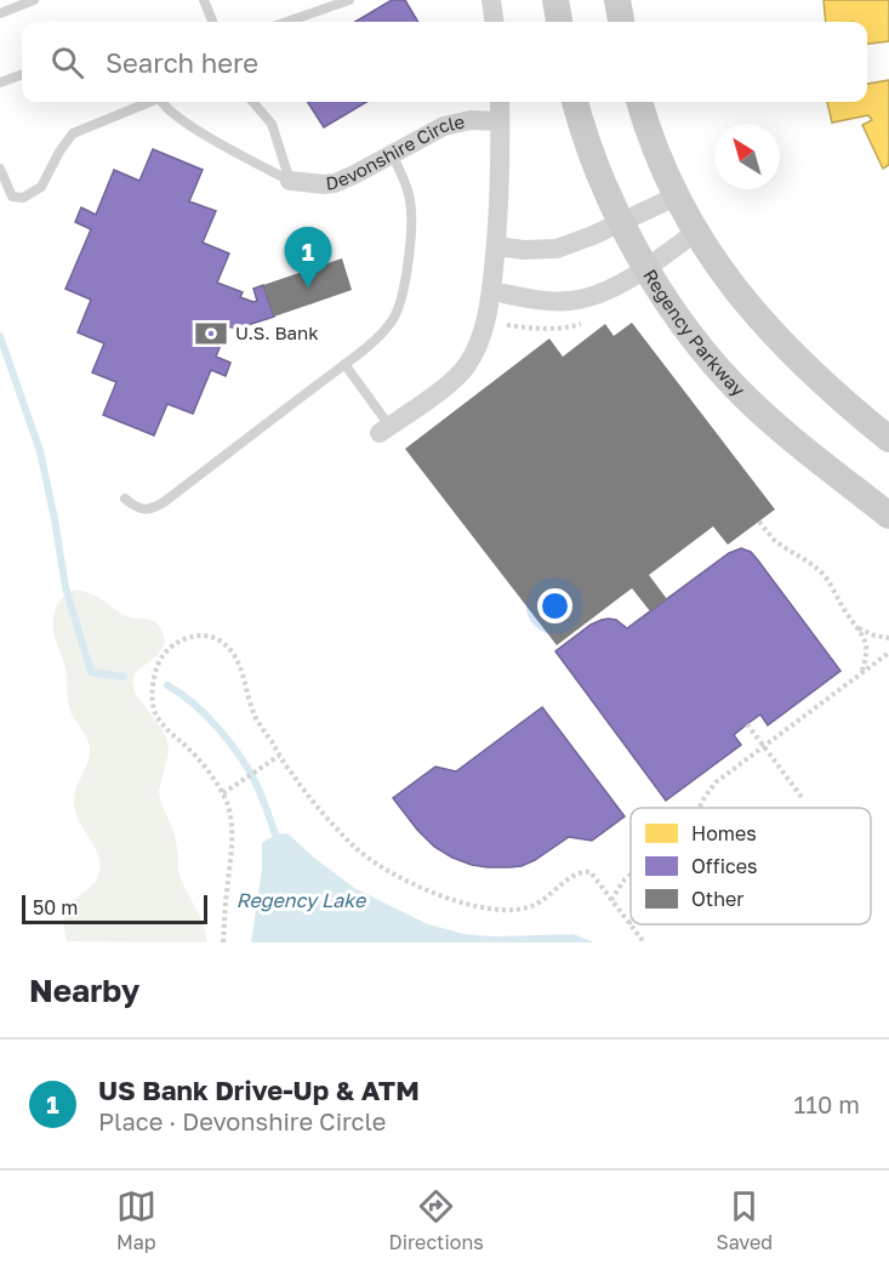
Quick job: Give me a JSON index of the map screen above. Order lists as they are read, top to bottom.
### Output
{
  "streets": {
    "main road": ["Regency Parkway"],
    "street": ["Devonshire Circle"]
  },
  "water": ["Regency Lake"],
  "places": {
    "bank": ["U.S. Bank"]
  },
  "legend": ["Homes", "Offices", "Other"],
  "scale_bar": "50 m",
  "north": "top left",
  "page": {
    "search": "Search here",
    "pins": "1",
    "scale": "50 m",
    "heading": "Nearby",
    "list": [
      {
        "mark": "1",
        "name": "US Bank Drive-Up & ATM",
        "note": "Place · Devonshire Circle",
        "value": "110 m"
      }
    ],
    "nav": ["Map", "Directions", "Saved"]
  }
}
